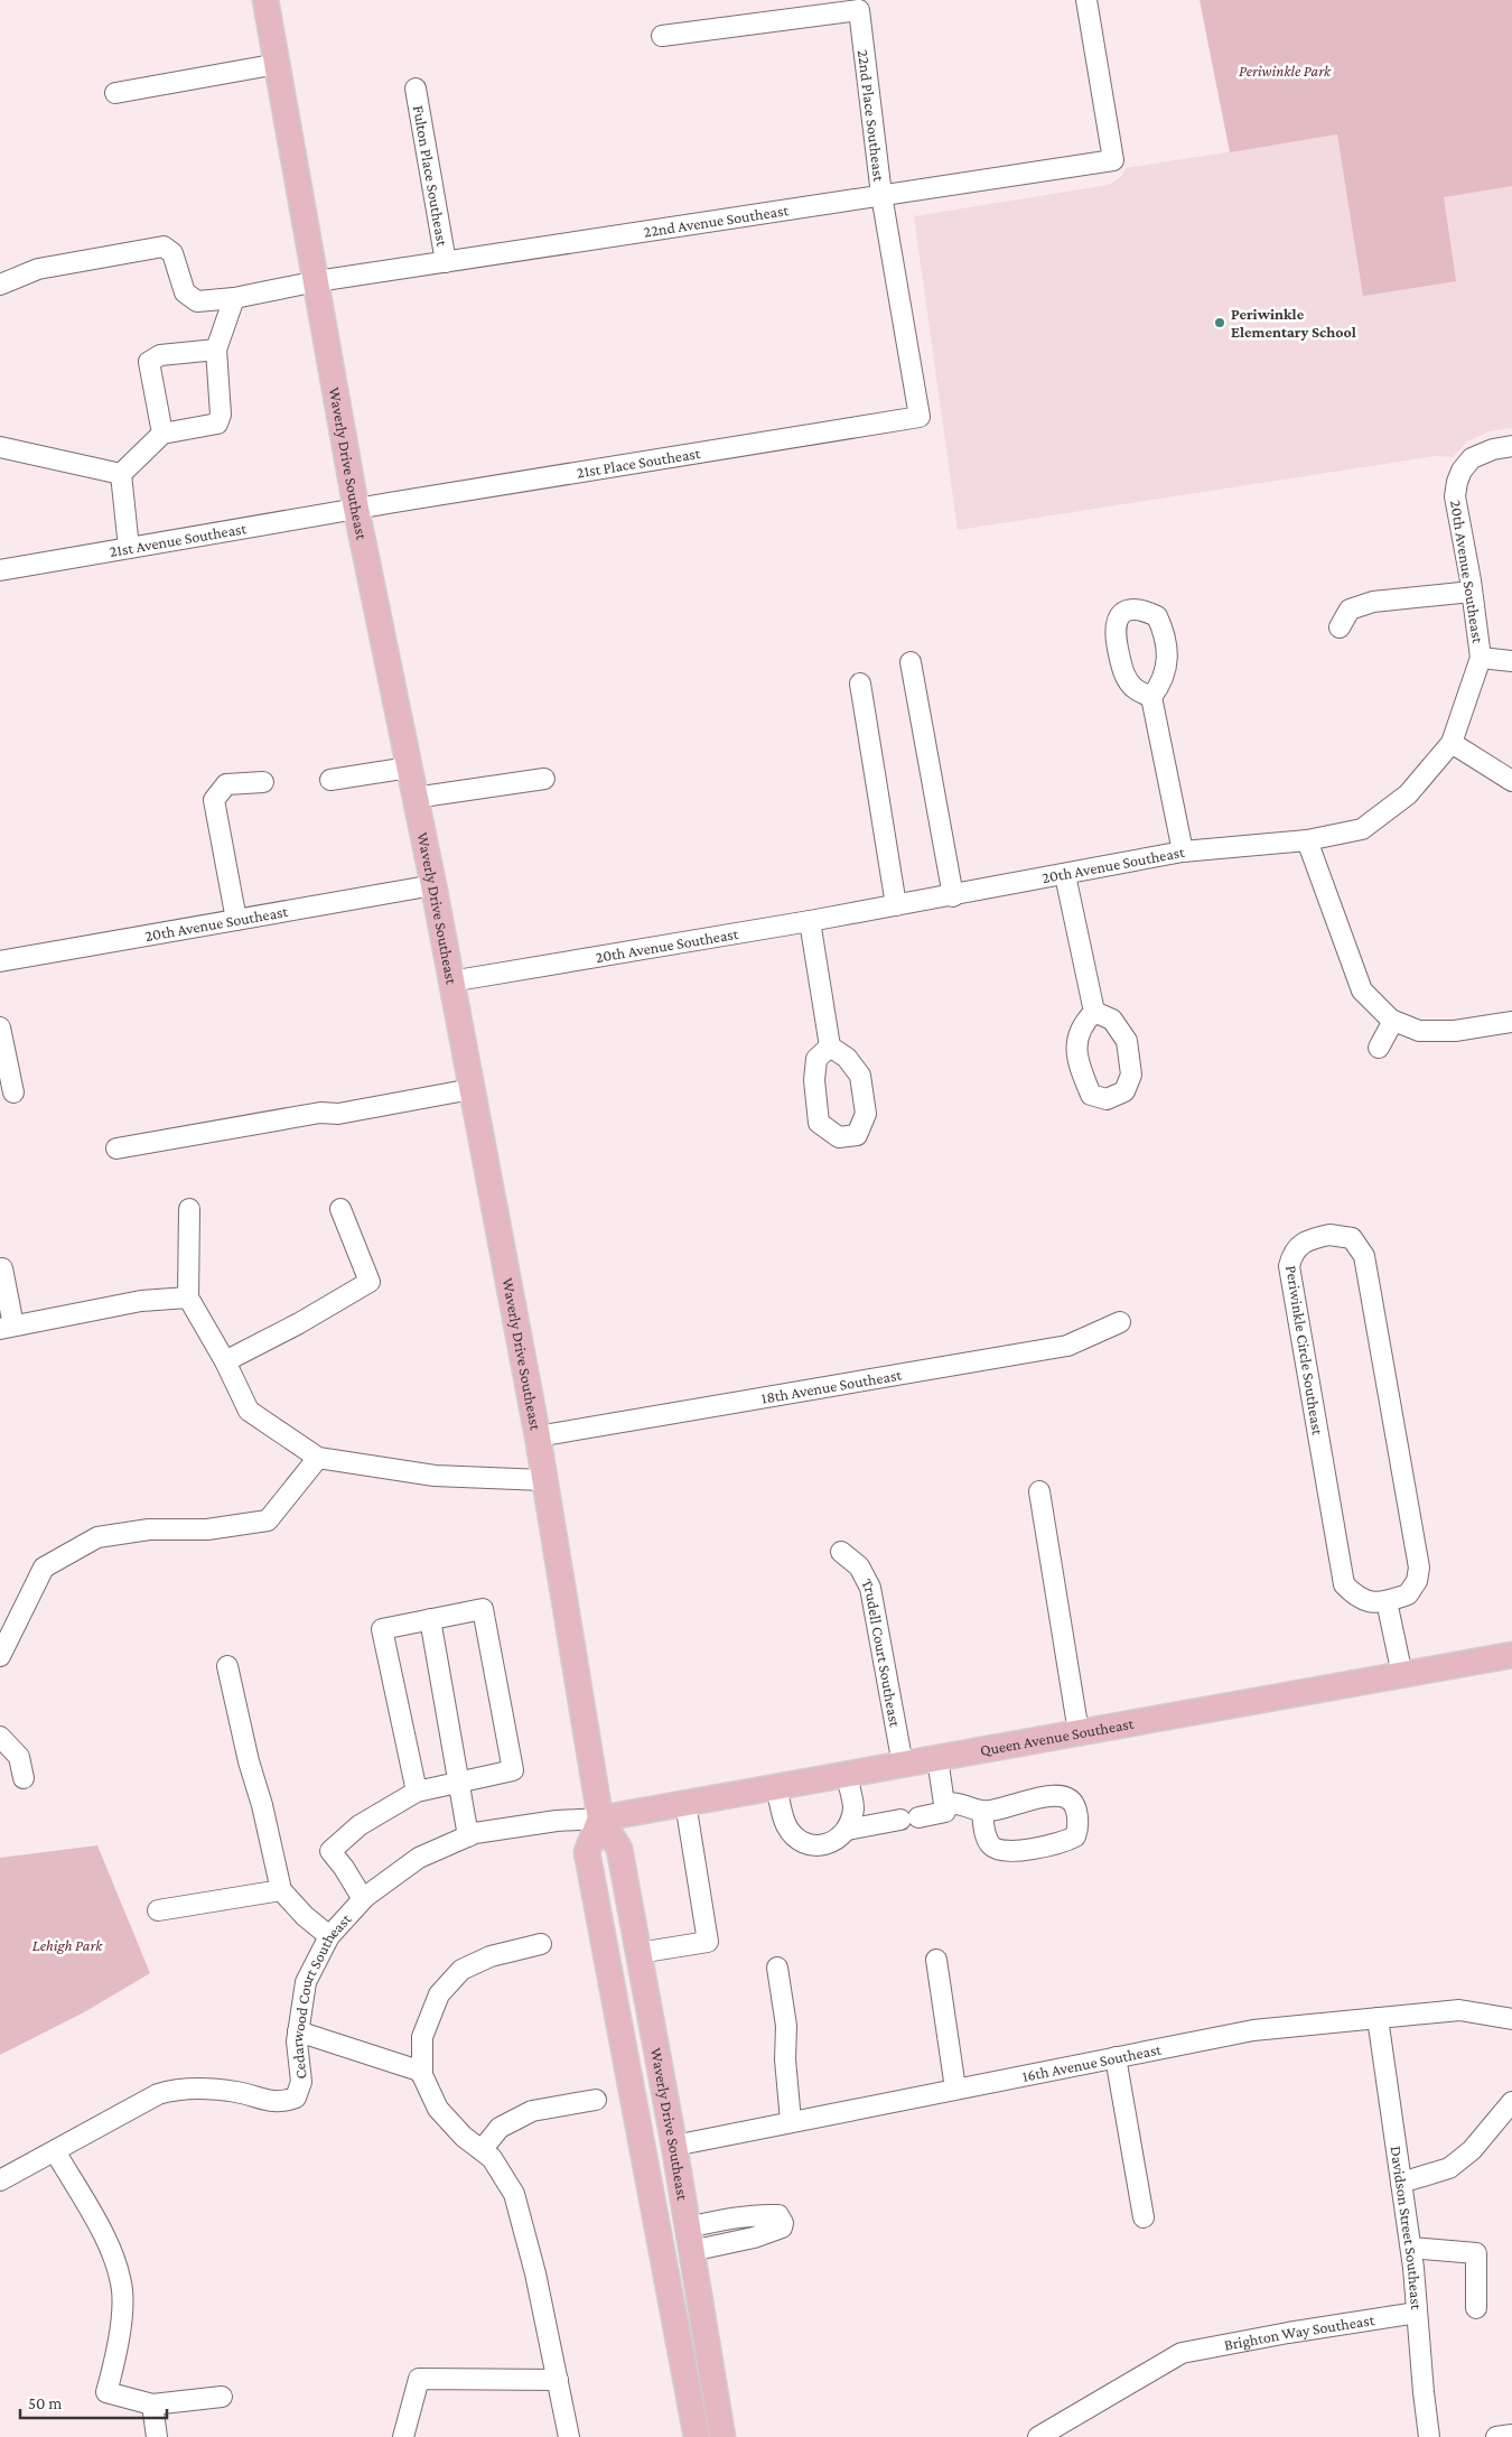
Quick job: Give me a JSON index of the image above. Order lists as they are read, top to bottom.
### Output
{
  "streets": {
    "main road": ["Waverly Drive Southeast", "Queen Avenue Southeast"],
    "street": [
      "22nd Place Southeast",
      "Fulton Place Southeast",
      "22nd Avenue Southeast",
      "21st Place Southeast",
      "21st Avenue Southeast",
      "20th Avenue Southeast",
      "Periwinkle Circle Southeast",
      "18th Avenue Southeast",
      "Trudell Court Southeast",
      "Cedarwood Court Southeast",
      "16th Avenue Southeast",
      "Davidson Street Southeast",
      "Brighton Way Southeast"
    ]
  },
  "crossings": [
    ["22nd Place Southeast", "22nd Avenue Southeast"],
    ["22nd Place Southeast", "21st Place Southeast"],
    ["Fulton Place Southeast", "22nd Avenue Southeast"],
    ["22nd Avenue Southeast", "Waverly Drive Southeast"],
    ["Waverly Drive Southeast", "21st Place Southeast"],
    ["Waverly Drive Southeast", "21st Avenue Southeast"],
    ["Waverly Drive Southeast", "20th Avenue Southeast"],
    ["Waverly Drive Southeast", "18th Avenue Southeast"],
    ["Waverly Drive Southeast", "Queen Avenue Southeast"],
    ["Waverly Drive Southeast", "Cedarwood Court Southeast"],
    ["Waverly Drive Southeast", "16th Avenue Southeast"],
    ["21st Place Southeast", "21st Avenue Southeast"],
    ["Trudell Court Southeast", "Queen Avenue Southeast"],
    ["Queen Avenue Southeast", "Cedarwood Court Southeast"],
    ["16th Avenue Southeast", "Davidson Street Southeast"],
    ["Davidson Street Southeast", "Brighton Way Southeast"]
  ],
  "parks": ["Periwinkle Park", "Lehigh Park"],
  "places": ["Periwinkle Elementary School"],
  "scale_bar": "50 m"
}
